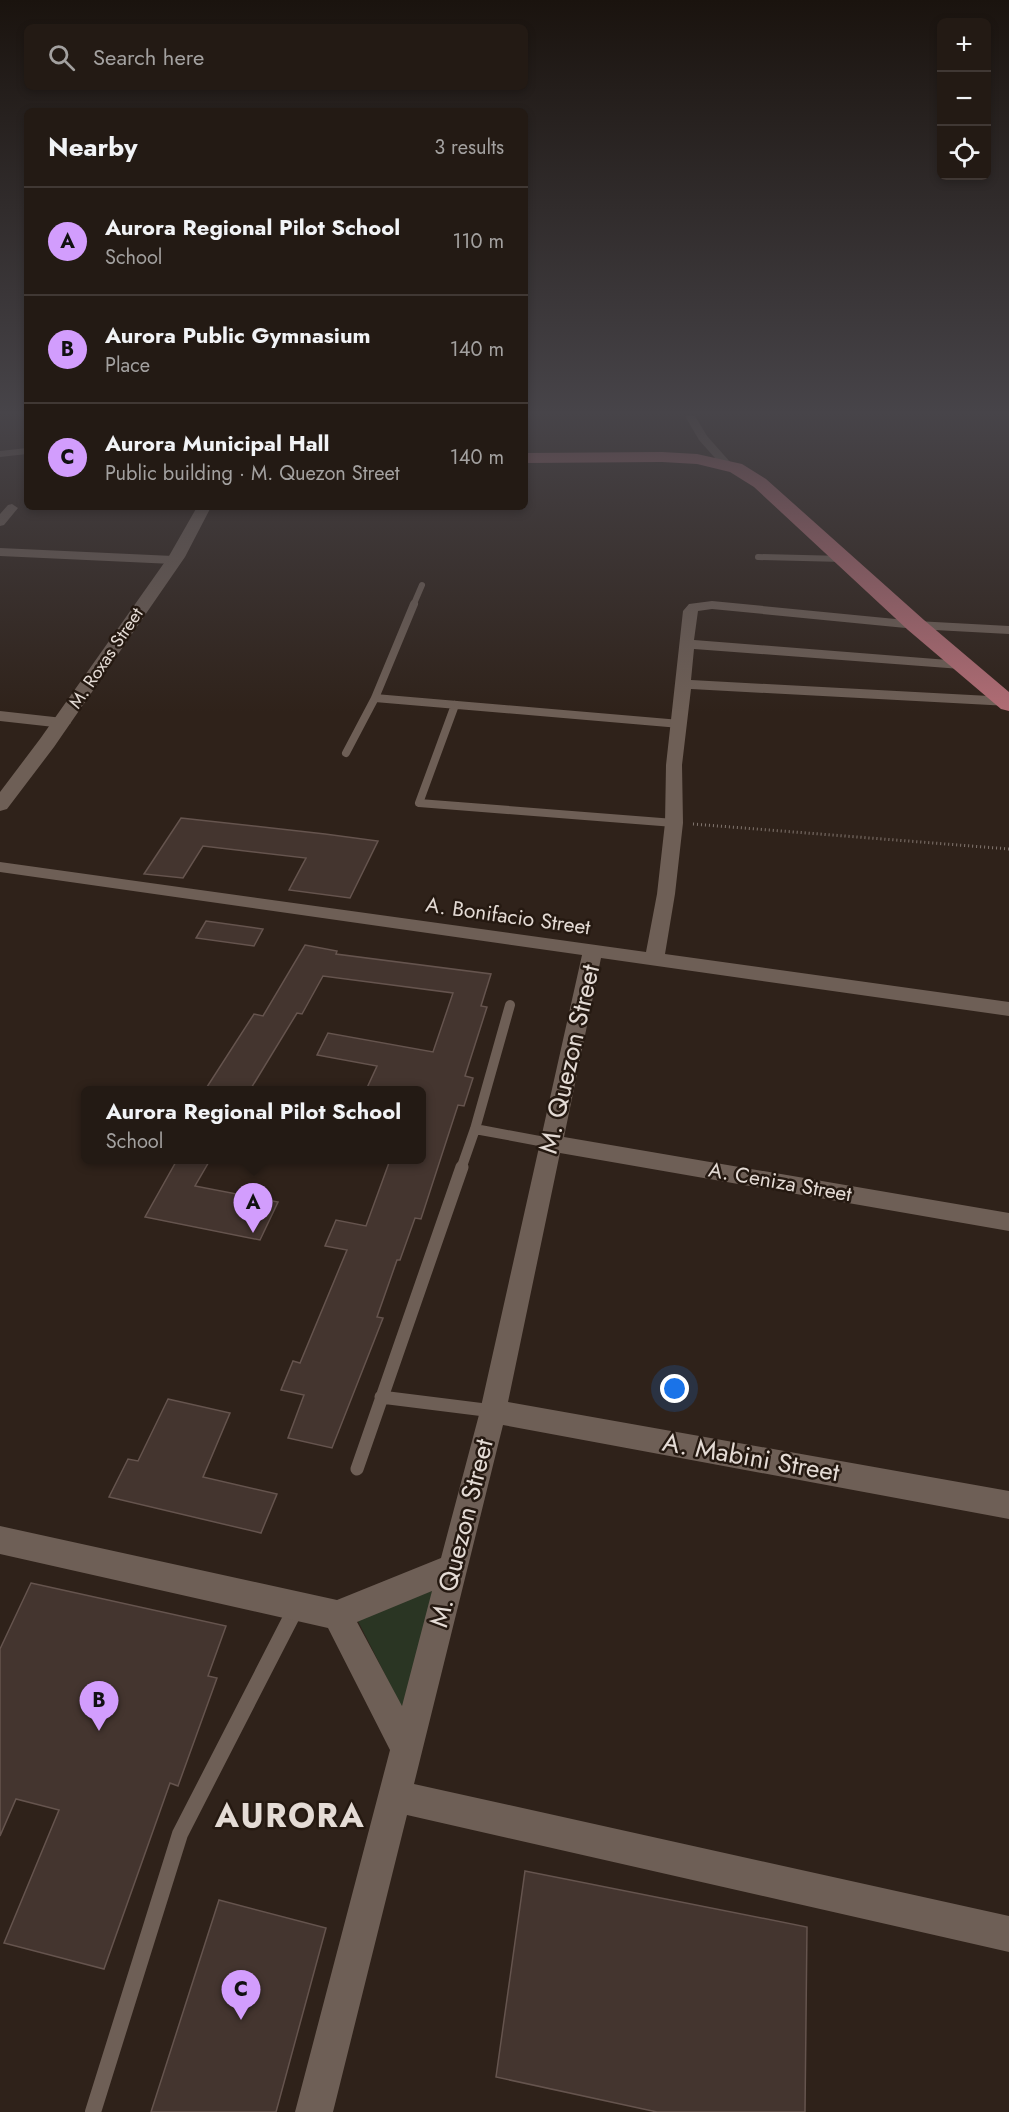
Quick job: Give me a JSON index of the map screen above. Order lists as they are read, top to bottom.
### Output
{
  "streets": {
    "street": [
      "M. Roxas Street",
      "A. Bonifacio Street",
      "M. Quezon Street",
      "A. Ceniza Street",
      "A. Mabini Street"
    ]
  },
  "crossings": [
    ["A. Bonifacio Street", "M. Quezon Street"],
    ["M. Quezon Street", "A. Ceniza Street"],
    ["M. Quezon Street", "A. Mabini Street"]
  ],
  "districts": ["AURORA"],
  "page": {
    "map_buttons": ["+", "−"],
    "search": "Search here",
    "heading": ["Nearby", "3 results"],
    "list": [
      {
        "mark": "A",
        "name": "Aurora Regional Pilot School",
        "note": "School",
        "value": "110 m"
      },
      {
        "mark": "B",
        "name": "Aurora Public Gymnasium",
        "note": "Place",
        "value": "140 m"
      },
      {
        "mark": "C",
        "name": "Aurora Municipal Hall",
        "note": "Public building · M. Quezon Street",
        "value": "140 m"
      }
    ],
    "popup": ["Aurora Regional Pilot School", "School"],
    "pins": ["A", "B", "C"]
  }
}
